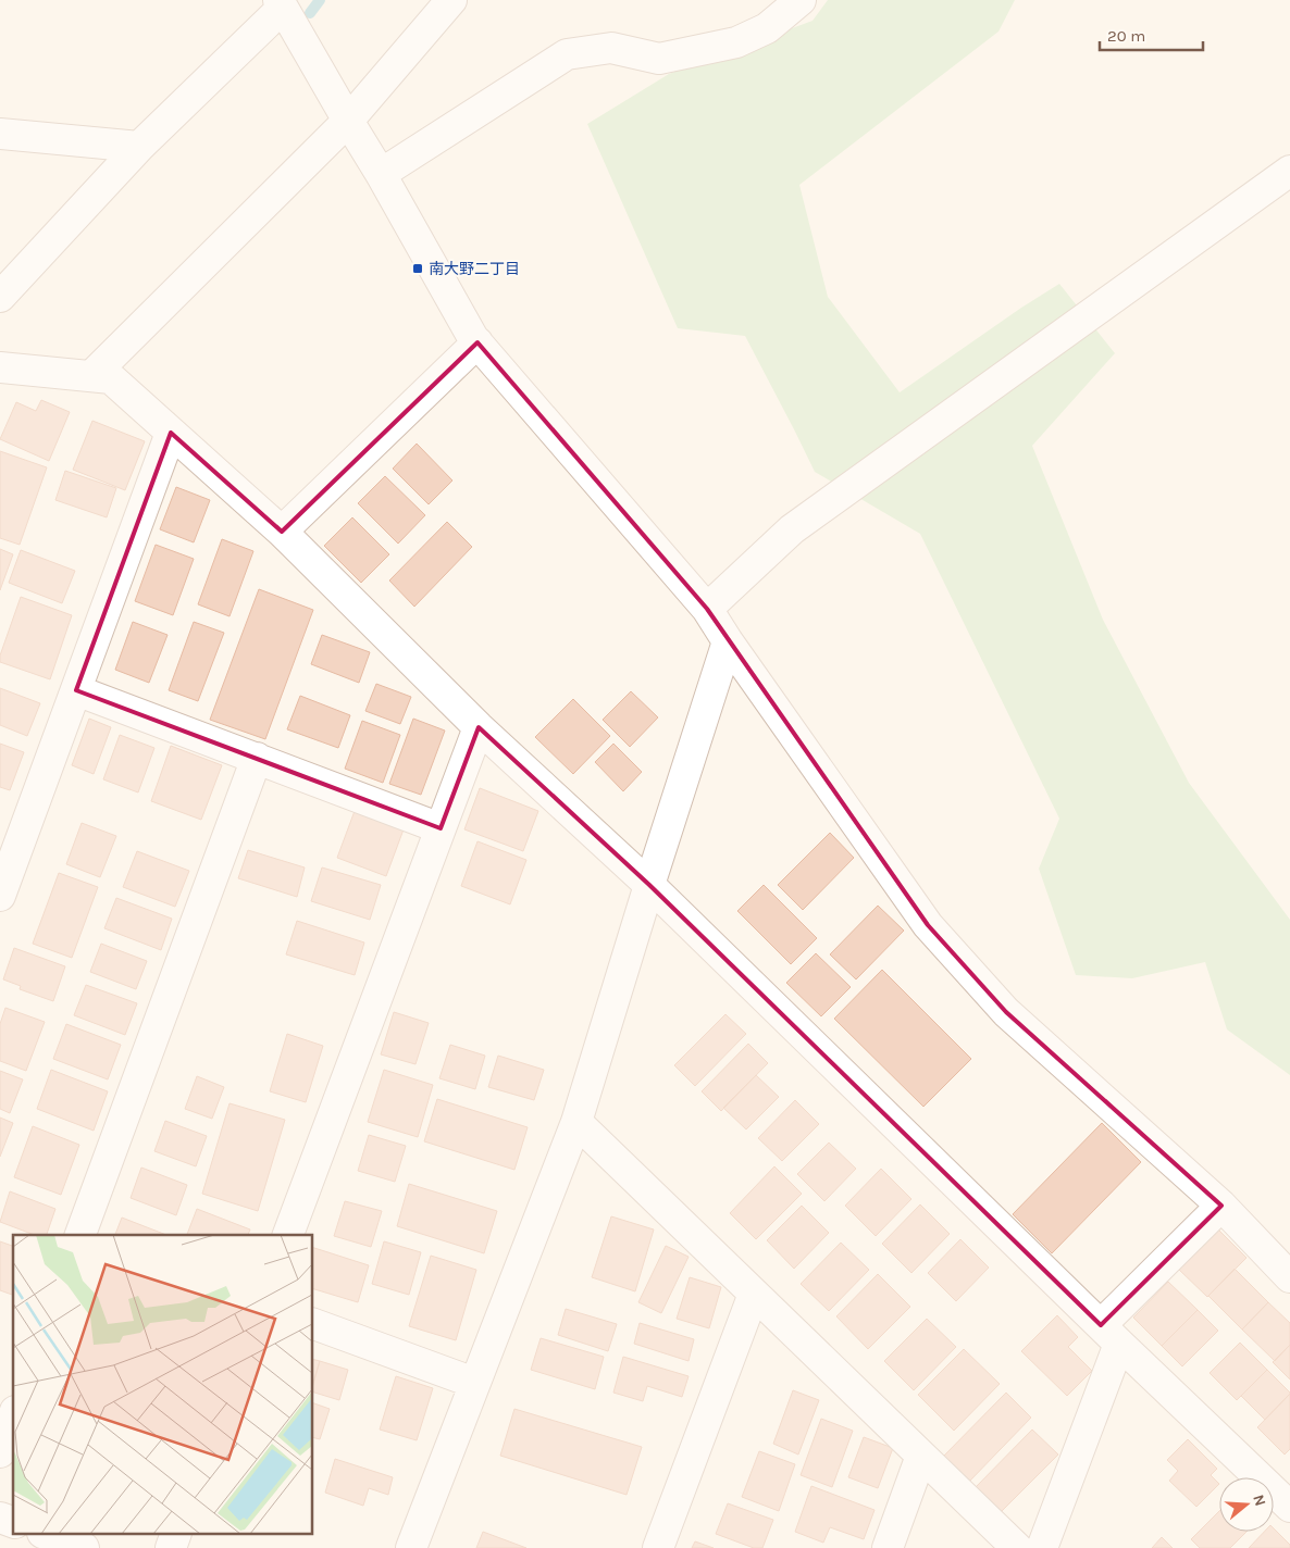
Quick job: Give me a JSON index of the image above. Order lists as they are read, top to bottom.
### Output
{
  "places": {
    "transit": ["南大野二丁目"]
  },
  "scale_bar": "20 m",
  "north": "right"
}
